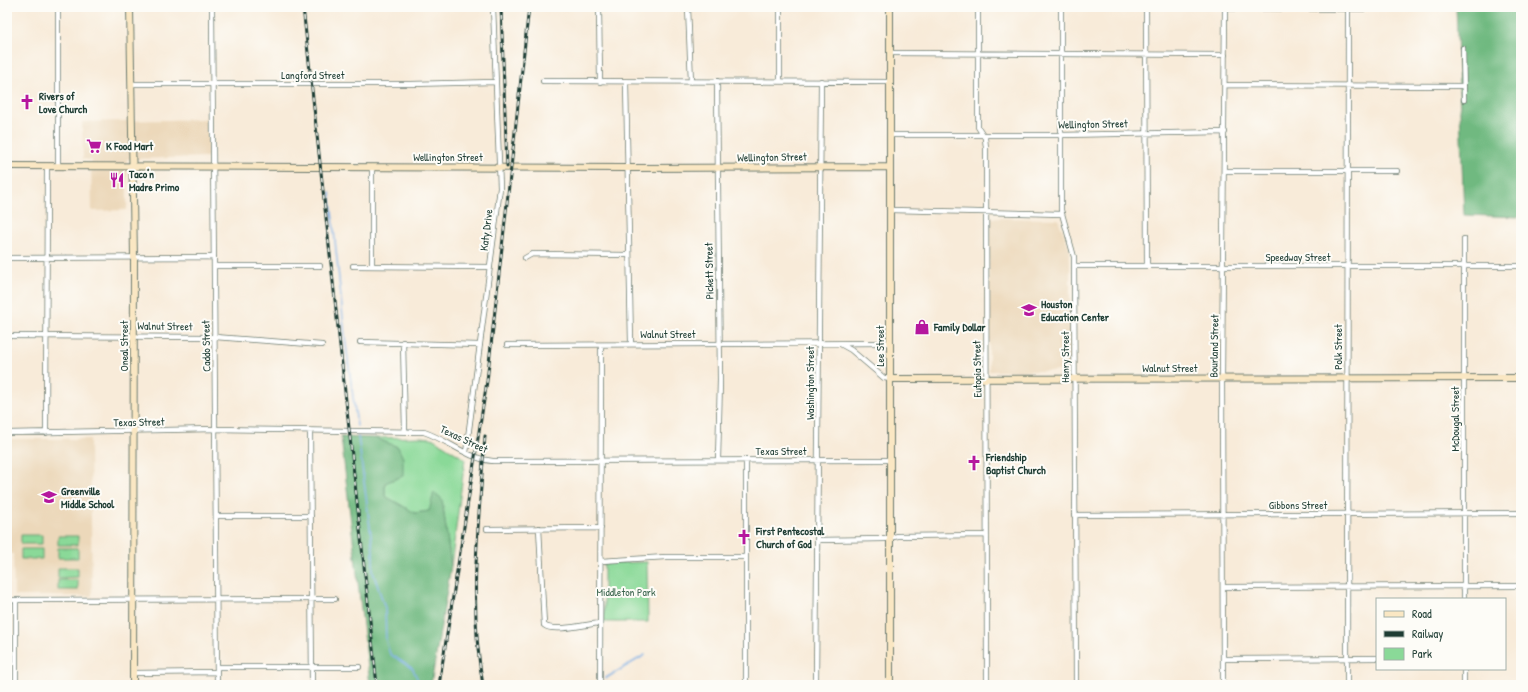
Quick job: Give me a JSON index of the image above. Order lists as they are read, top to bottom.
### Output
{
  "streets": {
    "street": [
      "Langford Street",
      "Wellington Street",
      "Katy Drive",
      "Speedway Street",
      "Pickett Street",
      "Walnut Street",
      "Oneal Street",
      "Caddo Street",
      "Lee Street",
      "Bourland Street",
      "Polk Street",
      "Henry Street",
      "Eutopia Street",
      "Washington Street",
      "McDougal Street",
      "Texas Street",
      "Gibbons Street"
    ]
  },
  "crossings": [
    ["Langford Street", "Katy Drive"],
    ["Langford Street", "Oneal Street"],
    ["Langford Street", "Caddo Street"],
    ["Wellington Street", "Katy Drive"],
    ["Wellington Street", "Pickett Street"],
    ["Wellington Street", "Oneal Street"],
    ["Wellington Street", "Caddo Street"],
    ["Wellington Street", "Lee Street"],
    ["Wellington Street", "Bourland Street"],
    ["Wellington Street", "Henry Street"],
    ["Wellington Street", "Eutopia Street"],
    ["Wellington Street", "Washington Street"],
    ["Katy Drive", "Texas Street"],
    ["Speedway Street", "Bourland Street"],
    ["Speedway Street", "Polk Street"],
    ["Speedway Street", "Henry Street"],
    ["Speedway Street", "McDougal Street"],
    ["Pickett Street", "Walnut Street"],
    ["Pickett Street", "Texas Street"],
    ["Walnut Street", "Oneal Street"],
    ["Walnut Street", "Caddo Street"],
    ["Walnut Street", "Lee Street"],
    ["Walnut Street", "Bourland Street"],
    ["Walnut Street", "Polk Street"],
    ["Walnut Street", "Henry Street"],
    ["Walnut Street", "Eutopia Street"],
    ["Walnut Street", "Washington Street"],
    ["Walnut Street", "McDougal Street"],
    ["Oneal Street", "Texas Street"],
    ["Caddo Street", "Texas Street"],
    ["Lee Street", "Texas Street"],
    ["Bourland Street", "Gibbons Street"],
    ["Polk Street", "Gibbons Street"],
    ["Henry Street", "Gibbons Street"],
    ["Washington Street", "Texas Street"],
    ["McDougal Street", "Gibbons Street"]
  ],
  "parks": ["Middleton Park"],
  "places": {
    "church": ["Rivers of Love Church", "Friendship Baptist Church", "First Pentecostal Church of God"],
    "supermarket": ["K Food Mart"],
    "restaurant": ["Taco'n Madre Primo"],
    "school or university": ["Houston Education Center", "Greenville Middle School"],
    "shop": ["Family Dollar"]
  },
  "legend": ["Road", "Railway", "Park"]
}
